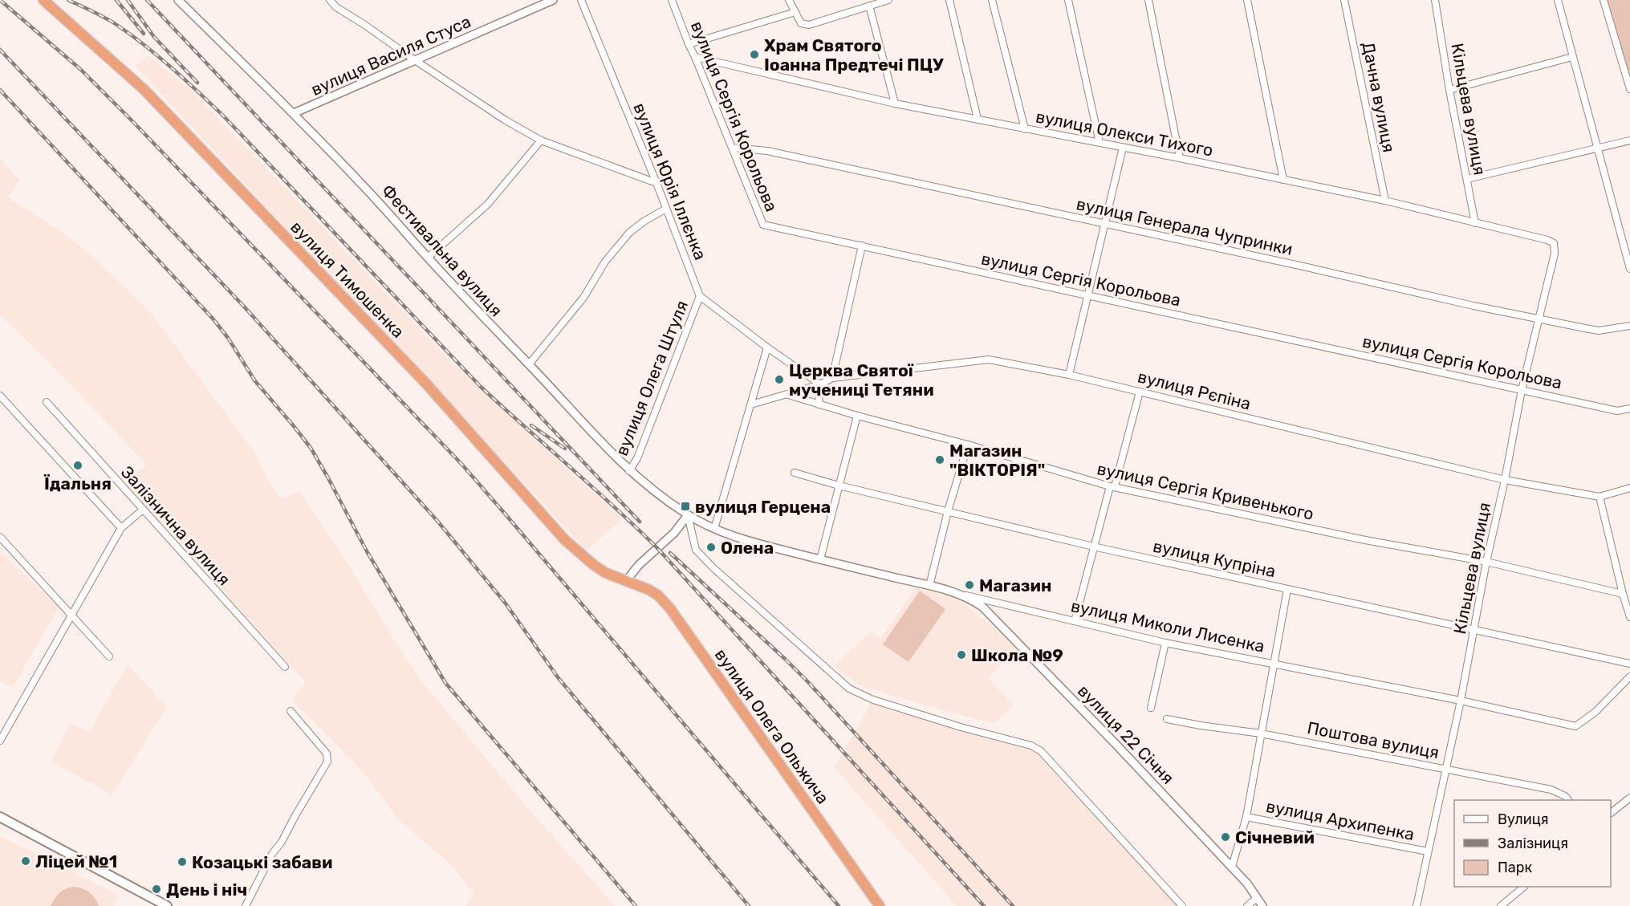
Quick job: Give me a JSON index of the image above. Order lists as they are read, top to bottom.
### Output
{
  "streets": {
    "highway": ["вулиця Тимошенка", "вулиця Олега Ольжича"],
    "street": [
      "вулиця Василя Стуса",
      "Дачна вулиця",
      "Кільцева вулиця",
      "вулиця Сергія Корольова",
      "вулиця Олекси Тихого",
      "вулиця Юрія Іллєнка",
      "вулиця Генерала Чупринки",
      "Фестивальна вулиця",
      "вулиця Олега Штуля",
      "вулиця Рєпіна",
      "вулиця Сергія Кривенького",
      "Залізнична вулиця",
      "вулиця Купріна",
      "вулиця Миколи Лисенка",
      "вулиця 22 Січня",
      "Поштова вулиця",
      "вулиця Архипенка"
    ]
  },
  "crossings": [
    ["вулиця Василя Стуса", "Фестивальна вулиця"],
    ["Дачна вулиця", "вулиця Олекси Тихого"],
    ["Кільцева вулиця", "вулиця Сергія Корольова"],
    ["Кільцева вулиця", "вулиця Олекси Тихого"],
    ["Кільцева вулиця", "вулиця Генерала Чупринки"],
    ["Кільцева вулиця", "вулиця Рєпіна"],
    ["Кільцева вулиця", "вулиця Сергія Кривенького"],
    ["Кільцева вулиця", "вулиця Купріна"],
    ["Кільцева вулиця", "вулиця Миколи Лисенка"],
    ["Кільцева вулиця", "Поштова вулиця"],
    ["Кільцева вулиця", "вулиця Архипенка"],
    ["вулиця Сергія Корольова", "вулиця Олекси Тихого"],
    ["вулиця Сергія Корольова", "вулиця Генерала Чупринки"],
    ["вулиця Юрія Іллєнка", "вулиця Олега Штуля"],
    ["Фестивальна вулиця", "вулиця Олега Штуля"],
    ["Фестивальна вулиця", "вулиця Миколи Лисенка"],
    ["вулиця Тимошенка", "вулиця Олега Ольжича"],
    ["вулиця Рєпіна", "вулиця Сергія Кривенького"],
    ["вулиця Миколи Лисенка", "вулиця 22 Січня"]
  ],
  "places": {
    "other": [
      "Храм Святого Іоанна Предтечі ПЦУ",
      "Церква Святої мучениці Тетяни",
      "Магазин \"ВІКТОРІЯ\"",
      "Їдальня",
      "Олена",
      "Магазин",
      "Школа №9",
      "Січневий",
      "Ліцей №1",
      "Козацькі забави",
      "День і ніч"
    ],
    "transit": ["вулиця Герцена"]
  },
  "legend": ["Вулиця", "Залізниця", "Парк"]
}
